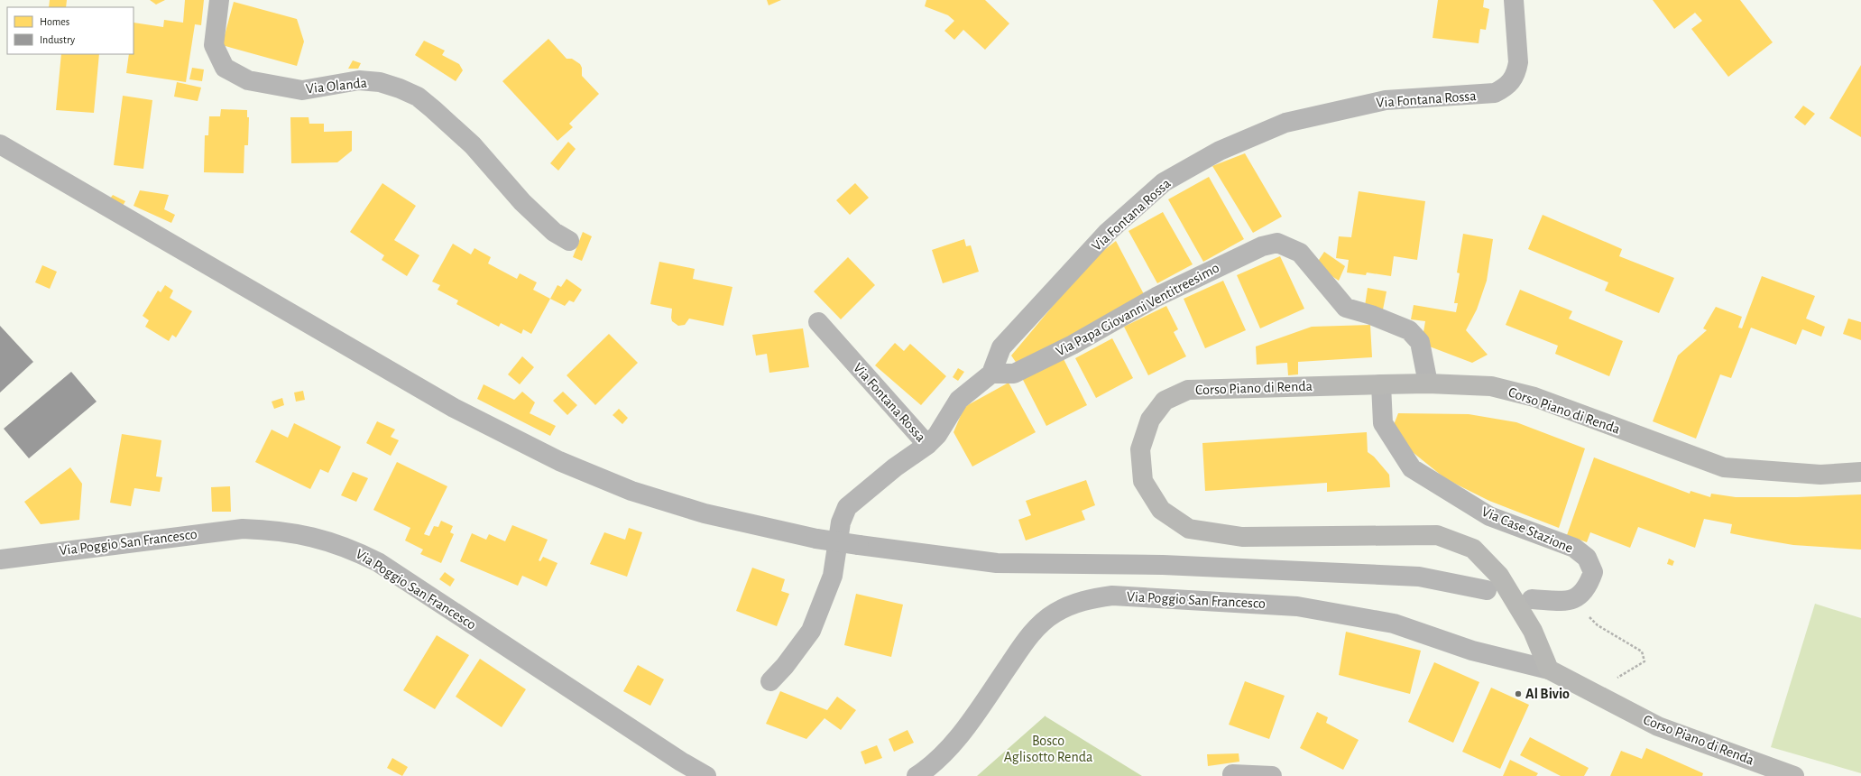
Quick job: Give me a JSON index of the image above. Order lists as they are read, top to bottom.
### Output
{
  "streets": {
    "main road": ["Corso Piano di Renda"],
    "street": [
      "Via Olanda",
      "Via Fontana Rossa",
      "Via Papa Giovanni Ventitreesimo",
      "Via Case Stazione",
      "Via Poggio San Francesco"
    ]
  },
  "crossings": [
    ["Via Fontana Rossa", "Via Papa Giovanni Ventitreesimo"],
    ["Via Papa Giovanni Ventitreesimo", "Corso Piano di Renda"],
    ["Corso Piano di Renda", "Via Case Stazione"],
    ["Corso Piano di Renda", "Via Poggio San Francesco"]
  ],
  "parks": ["Bosco Aglisotto Renda"],
  "places": ["Al Bivio"],
  "legend": ["Homes", "Industry"]
}
